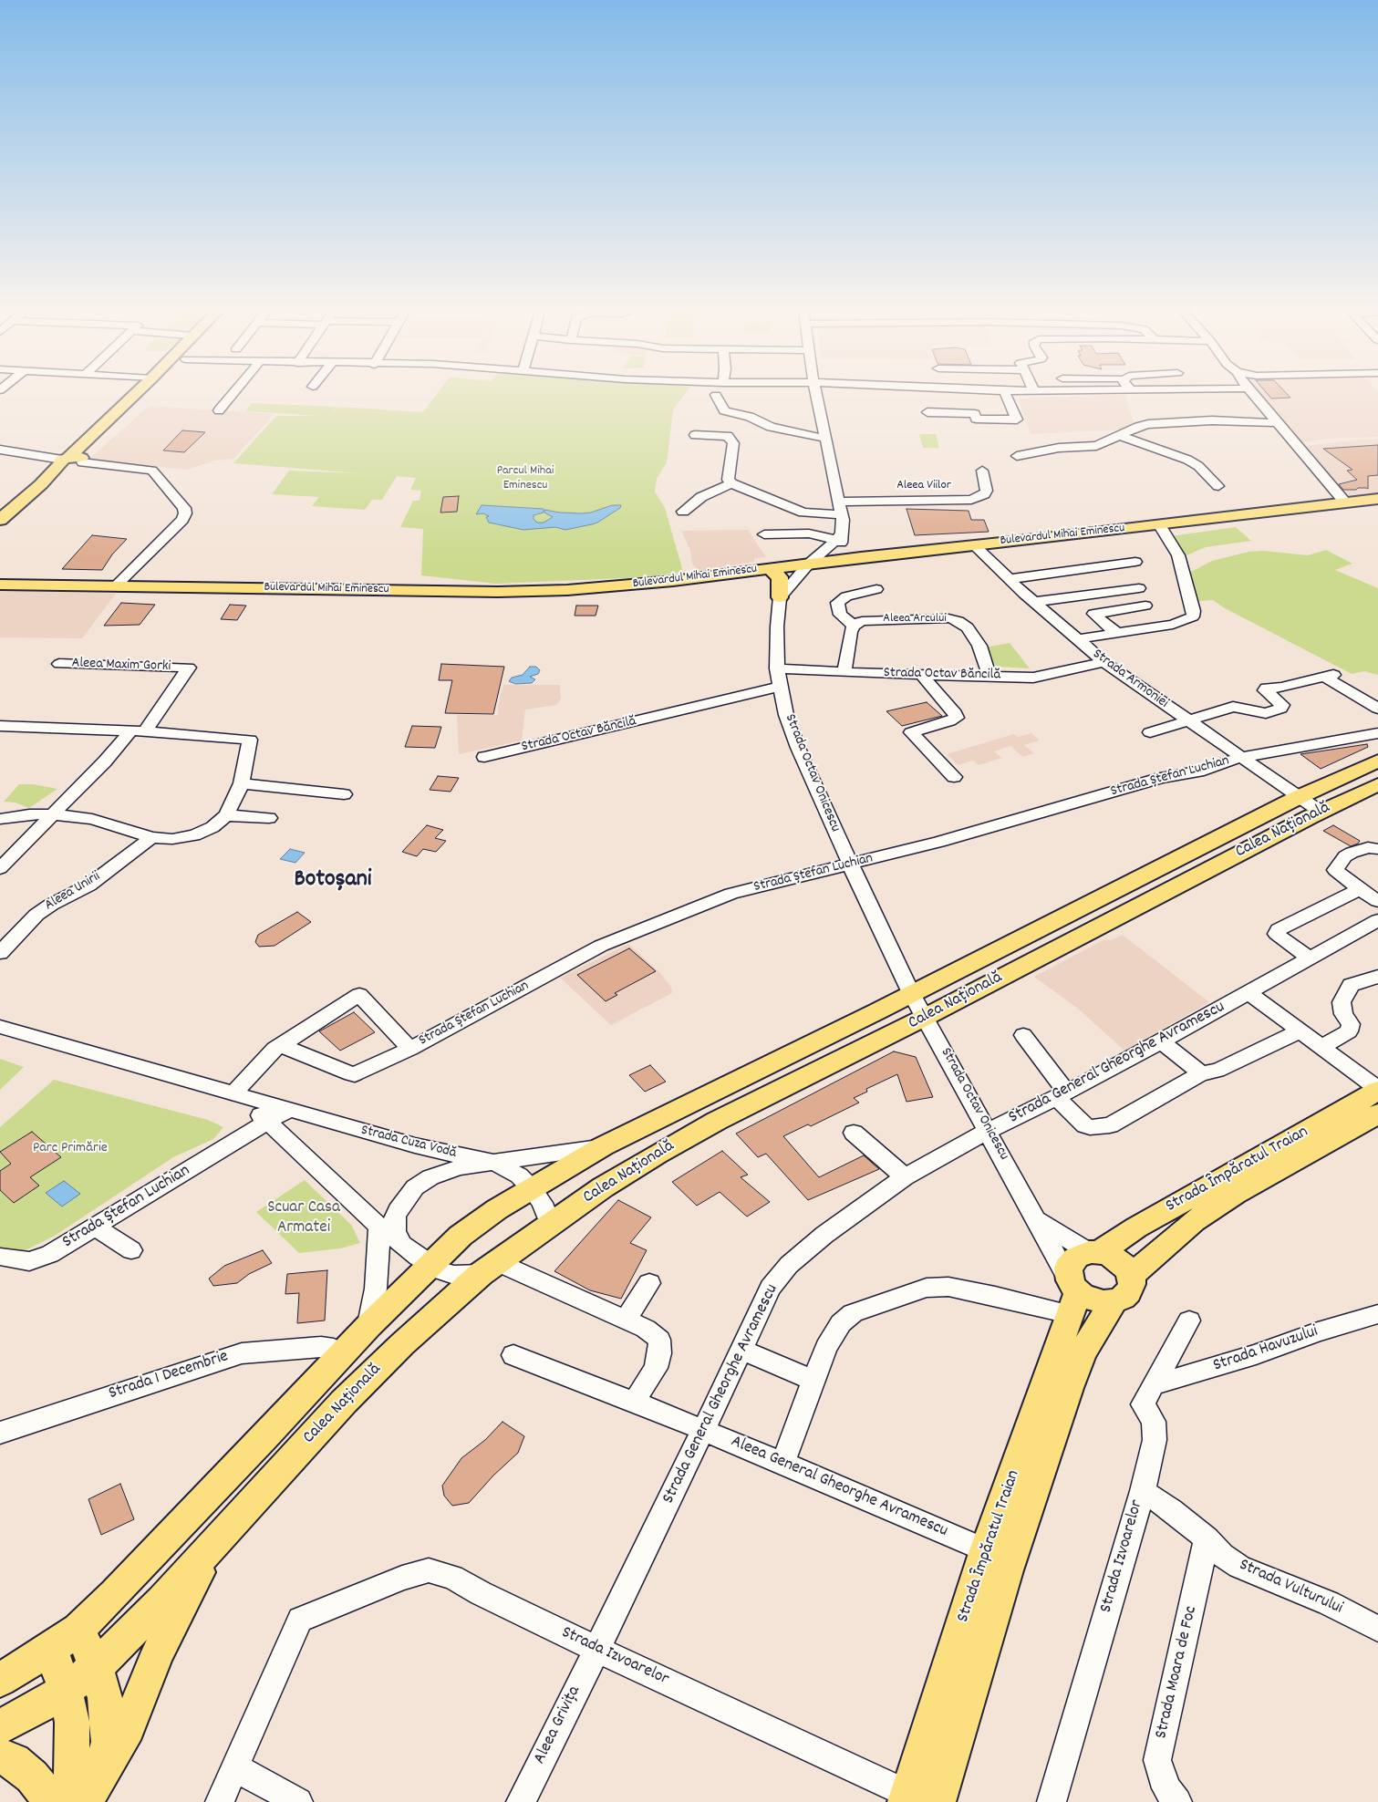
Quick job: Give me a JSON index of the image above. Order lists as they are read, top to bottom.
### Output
{
  "streets": {
    "main road": ["Bulevardul Mihai Eminescu", "Calea Națională", "Strada Împăratul Traian"],
    "street": [
      "Aleea Viilor",
      "Aleea Arcului",
      "Aleea Maxim Gorki",
      "Strada Octav Băncilă",
      "Strada Armoniei",
      "Strada Octav Onicescu",
      "Strada Ștefan Luchian",
      "Aleea Unirii",
      "Strada General Gheorghe Avramescu",
      "Strada Cuza Vodă",
      "Strada Havuzului",
      "Strada 1 Decembrie",
      "Aleea General Gheorghe Avramescu",
      "Strada Izvoarelor",
      "Strada Vulturului",
      "Strada Moara de Foc",
      "Aleea Grivița"
    ]
  },
  "crossings": [
    ["Bulevardul Mihai Eminescu", "Strada Armoniei"],
    ["Aleea Arcului", "Strada Octav Băncilă"],
    ["Strada Octav Băncilă", "Strada Armoniei"],
    ["Strada Octav Băncilă", "Strada Octav Onicescu"],
    ["Strada Armoniei", "Strada Ștefan Luchian"],
    ["Strada Armoniei", "Calea Națională"],
    ["Strada Octav Onicescu", "Strada Ștefan Luchian"],
    ["Strada Octav Onicescu", "Calea Națională"],
    ["Strada Octav Onicescu", "Strada General Gheorghe Avramescu"],
    ["Strada Octav Onicescu", "Strada Împăratul Traian"],
    ["Strada Ștefan Luchian", "Strada Cuza Vodă"],
    ["Calea Națională", "Strada Cuza Vodă"],
    ["Calea Națională", "Strada 1 Decembrie"],
    ["Strada General Gheorghe Avramescu", "Aleea General Gheorghe Avramescu"],
    ["Strada General Gheorghe Avramescu", "Strada Izvoarelor"],
    ["Strada General Gheorghe Avramescu", "Aleea Grivița"],
    ["Strada Împăratul Traian", "Aleea General Gheorghe Avramescu"],
    ["Strada Împăratul Traian", "Strada Izvoarelor"],
    ["Strada Havuzului", "Strada Izvoarelor"],
    ["Strada Izvoarelor", "Strada Vulturului"],
    ["Strada Izvoarelor", "Aleea Grivița"],
    ["Strada Vulturului", "Strada Moara de Foc"]
  ],
  "districts": ["Botoșani"],
  "parks": ["Parcul Mihai Eminescu", "Parc Primărie", "Scuar Casa Armatei"]
}
